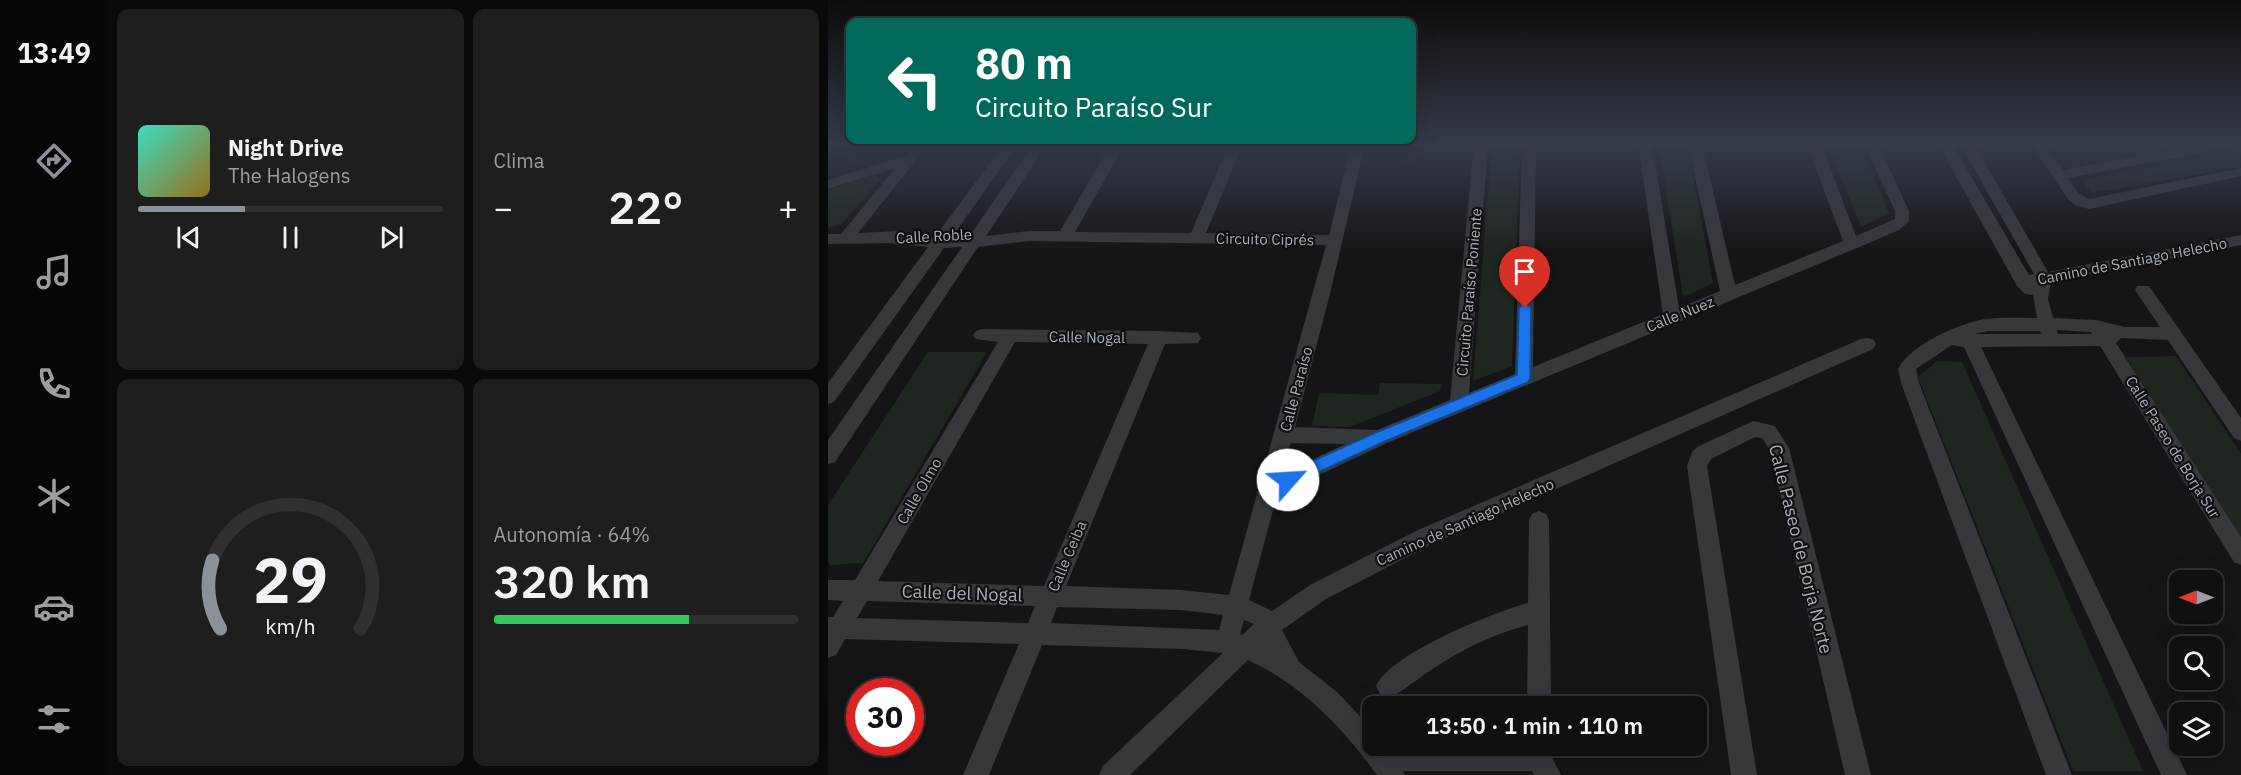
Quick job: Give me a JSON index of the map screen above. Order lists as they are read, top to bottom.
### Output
{
  "streets": {
    "street": [
      "Calle Roble",
      "Circuito Ciprés",
      "Camino de Santiago Helecho",
      "Circuito Paraíso Poniente",
      "Calle Nuez",
      "Calle Nogal",
      "Calle Paraíso",
      "Calle Paseo de Borja Sur",
      "Calle Olmo",
      "Calle Paseo de Borja Norte",
      "Calle Ceiba",
      "Calle del Nogal"
    ]
  },
  "crossings": [
    ["Calle Roble", "Circuito Ciprés"],
    ["Circuito Ciprés", "Calle Paraíso"],
    ["Camino de Santiago Helecho", "Calle Paraíso"],
    ["Camino de Santiago Helecho", "Calle del Nogal"],
    ["Circuito Paraíso Poniente", "Calle Nuez"],
    ["Calle Nuez", "Calle Paraíso"],
    ["Calle Nogal", "Calle Olmo"],
    ["Calle Nogal", "Calle Ceiba"],
    ["Calle Paraíso", "Calle del Nogal"],
    ["Calle Olmo", "Calle del Nogal"],
    ["Calle Ceiba", "Calle del Nogal"]
  ],
  "north": "left",
  "page": {
    "tabs": "13:49",
    "tile": [
      "Clima",
      ["Autonomía · 64%", "320 km"]
    ],
    "turn": ["80 m", "Circuito Paraíso Sur"],
    "song": ["Night Drive", "The Halogens"],
    "heat": ["−", "22°", "+"],
    "limit": "30",
    "trip": "13:50 · 1 min · 110 m",
    "gauge": ["29", "km/h"]
  }
}
